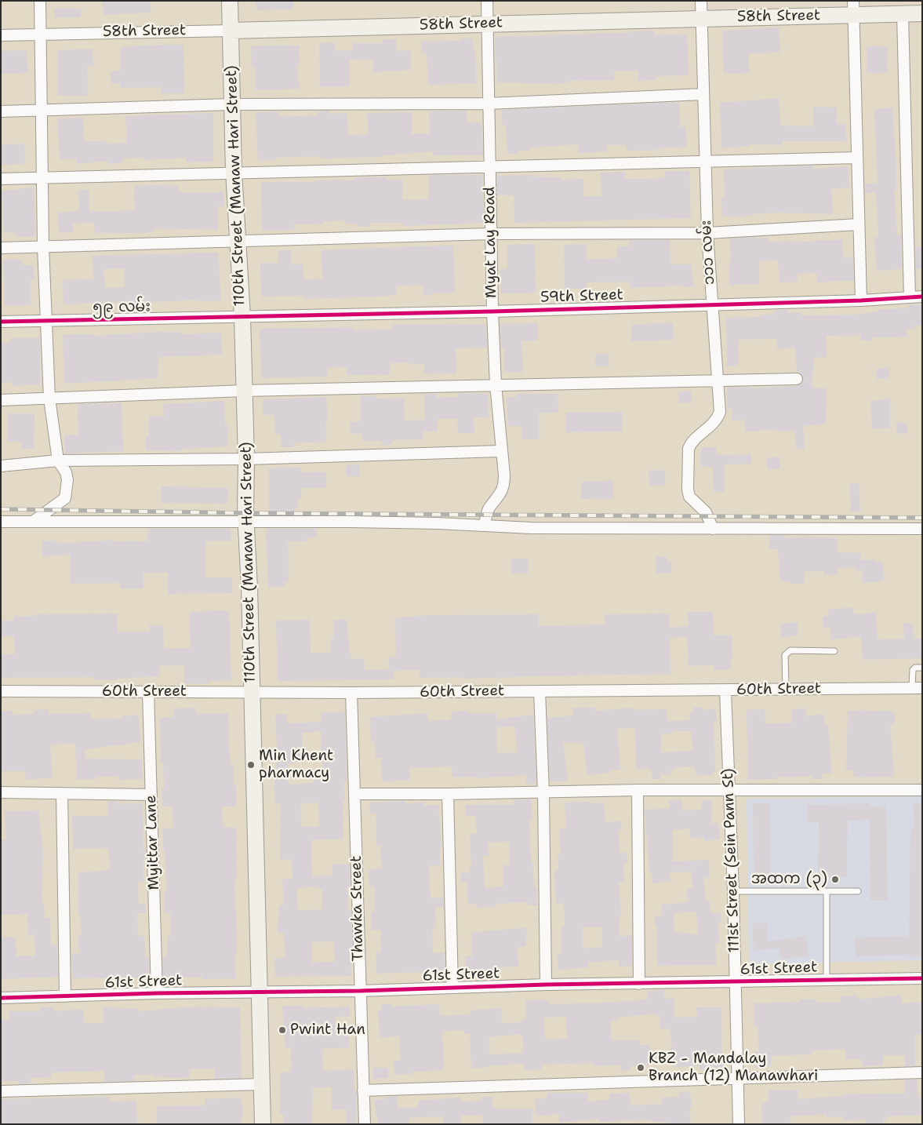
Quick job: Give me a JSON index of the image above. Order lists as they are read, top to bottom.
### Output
{
  "streets": {
    "main road": ["58th Street", "110th Street (Manaw Hari Street)"],
    "street": [
      "Myat Lay Road",
      "၁၁၁ လမ်း",
      "59th Street",
      "၅၉ လမ်း",
      "60th Street",
      "Myittar Lane",
      "111st Street (Sein Pann St)",
      "Thawka Street",
      "61st Street"
    ]
  },
  "crossings": [
    ["58th Street", "110th Street (Manaw Hari Street)"],
    ["58th Street", "Myat Lay Road"],
    ["58th Street", "၁၁၁ လမ်း"],
    ["110th Street (Manaw Hari Street)", "59th Street"],
    ["110th Street (Manaw Hari Street)", "၅၉ လမ်း"],
    ["110th Street (Manaw Hari Street)", "60th Street"],
    ["110th Street (Manaw Hari Street)", "61st Street"],
    ["Myat Lay Road", "59th Street"],
    ["၁၁၁ လမ်း", "59th Street"],
    ["59th Street", "၅၉ လမ်း"],
    ["60th Street", "Myittar Lane"],
    ["60th Street", "111st Street (Sein Pann St)"],
    ["60th Street", "Thawka Street"],
    ["Myittar Lane", "61st Street"],
    ["111st Street (Sein Pann St)", "61st Street"],
    ["Thawka Street", "61st Street"]
  ],
  "places": [
    "Min Khent pharmacy",
    "အထက (၃)",
    "Pwint Han",
    "KBZ - Mandalay Branch (12) Manawhari"
  ]
}
